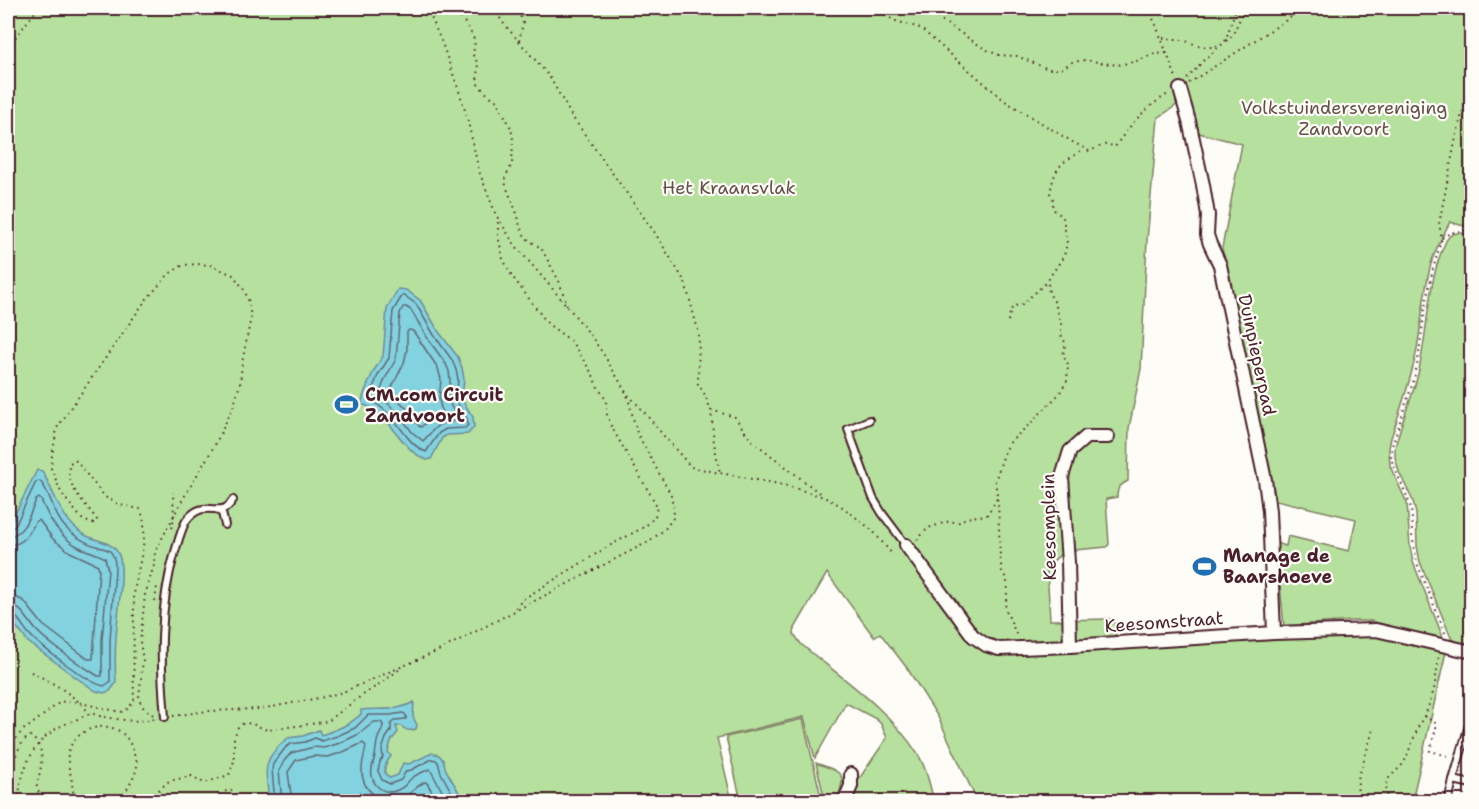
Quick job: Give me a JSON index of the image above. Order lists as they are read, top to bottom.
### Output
{
  "streets": {
    "street": ["Duinpieperpad", "Keesomplein", "Keesomstraat"]
  },
  "crossings": [
    ["Duinpieperpad", "Keesomstraat"],
    ["Keesomplein", "Keesomstraat"]
  ],
  "parks": ["Volkstuindersvereniging Zandvoort", "Het Kraansvlak"],
  "places": {
    "sports": ["CM.com Circuit Zandvoort", "Manage de Baarshoeve"]
  }
}
